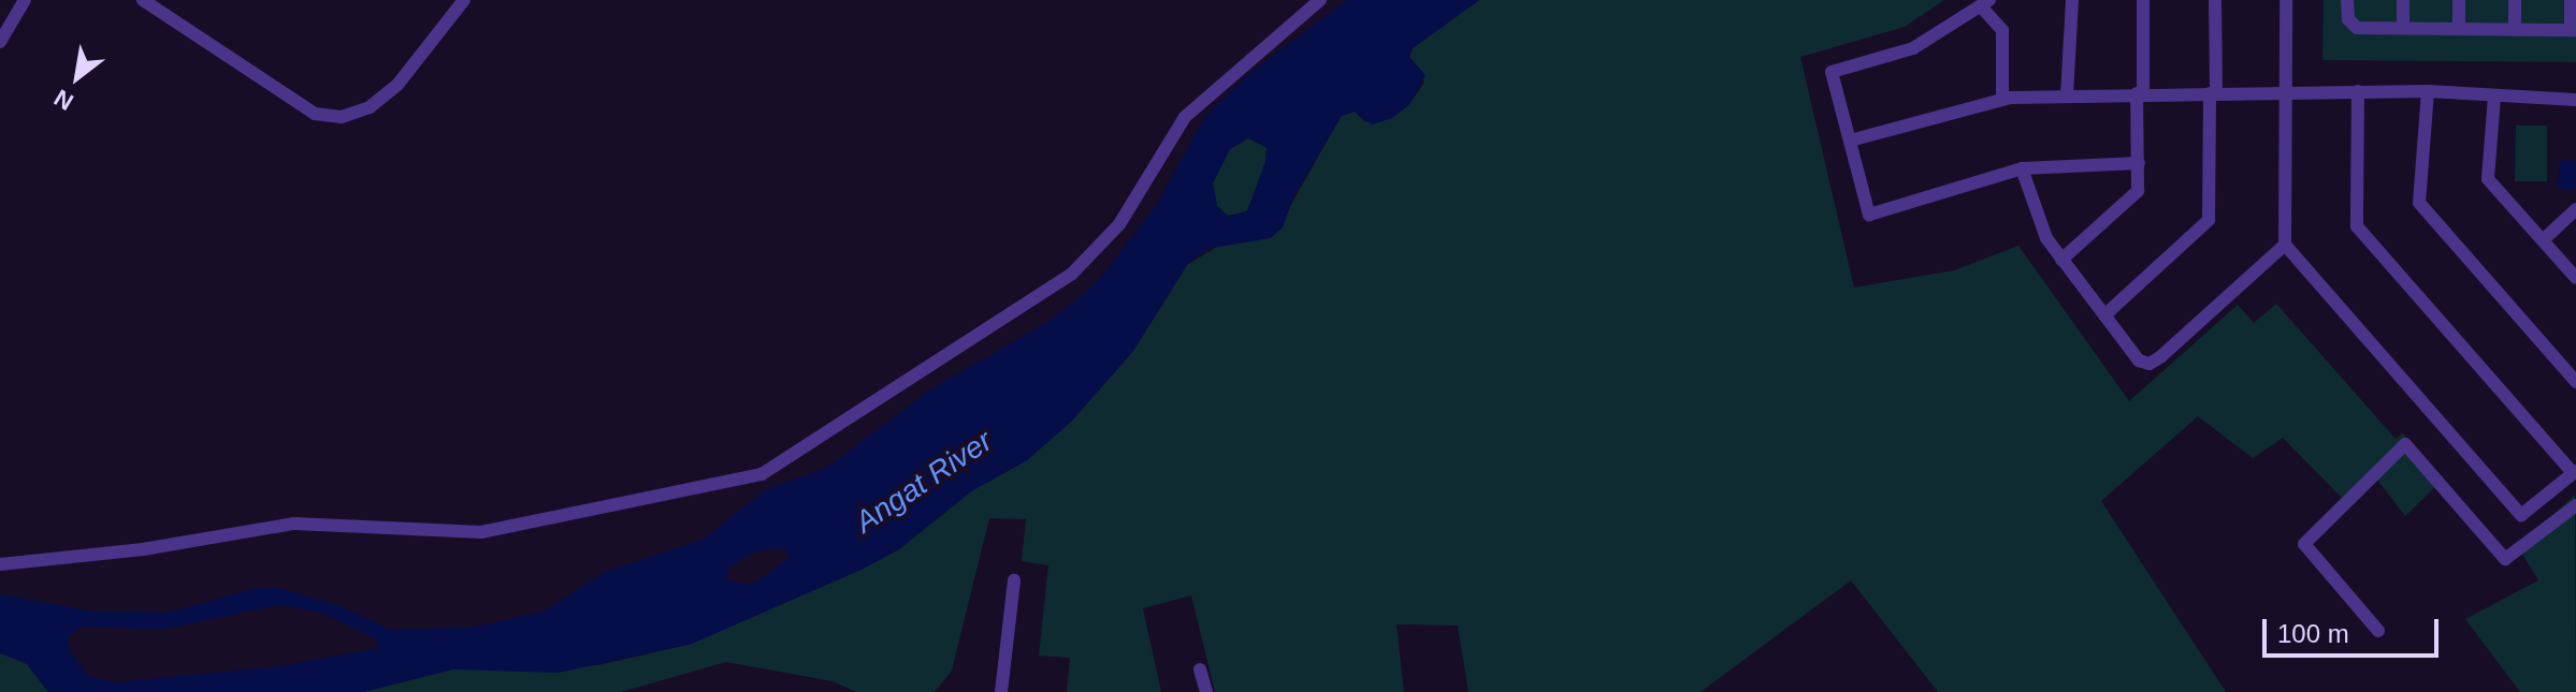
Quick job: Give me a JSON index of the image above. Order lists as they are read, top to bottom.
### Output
{
  "water": ["Angat River"],
  "scale_bar": "100 m",
  "north": "bottom left"
}
